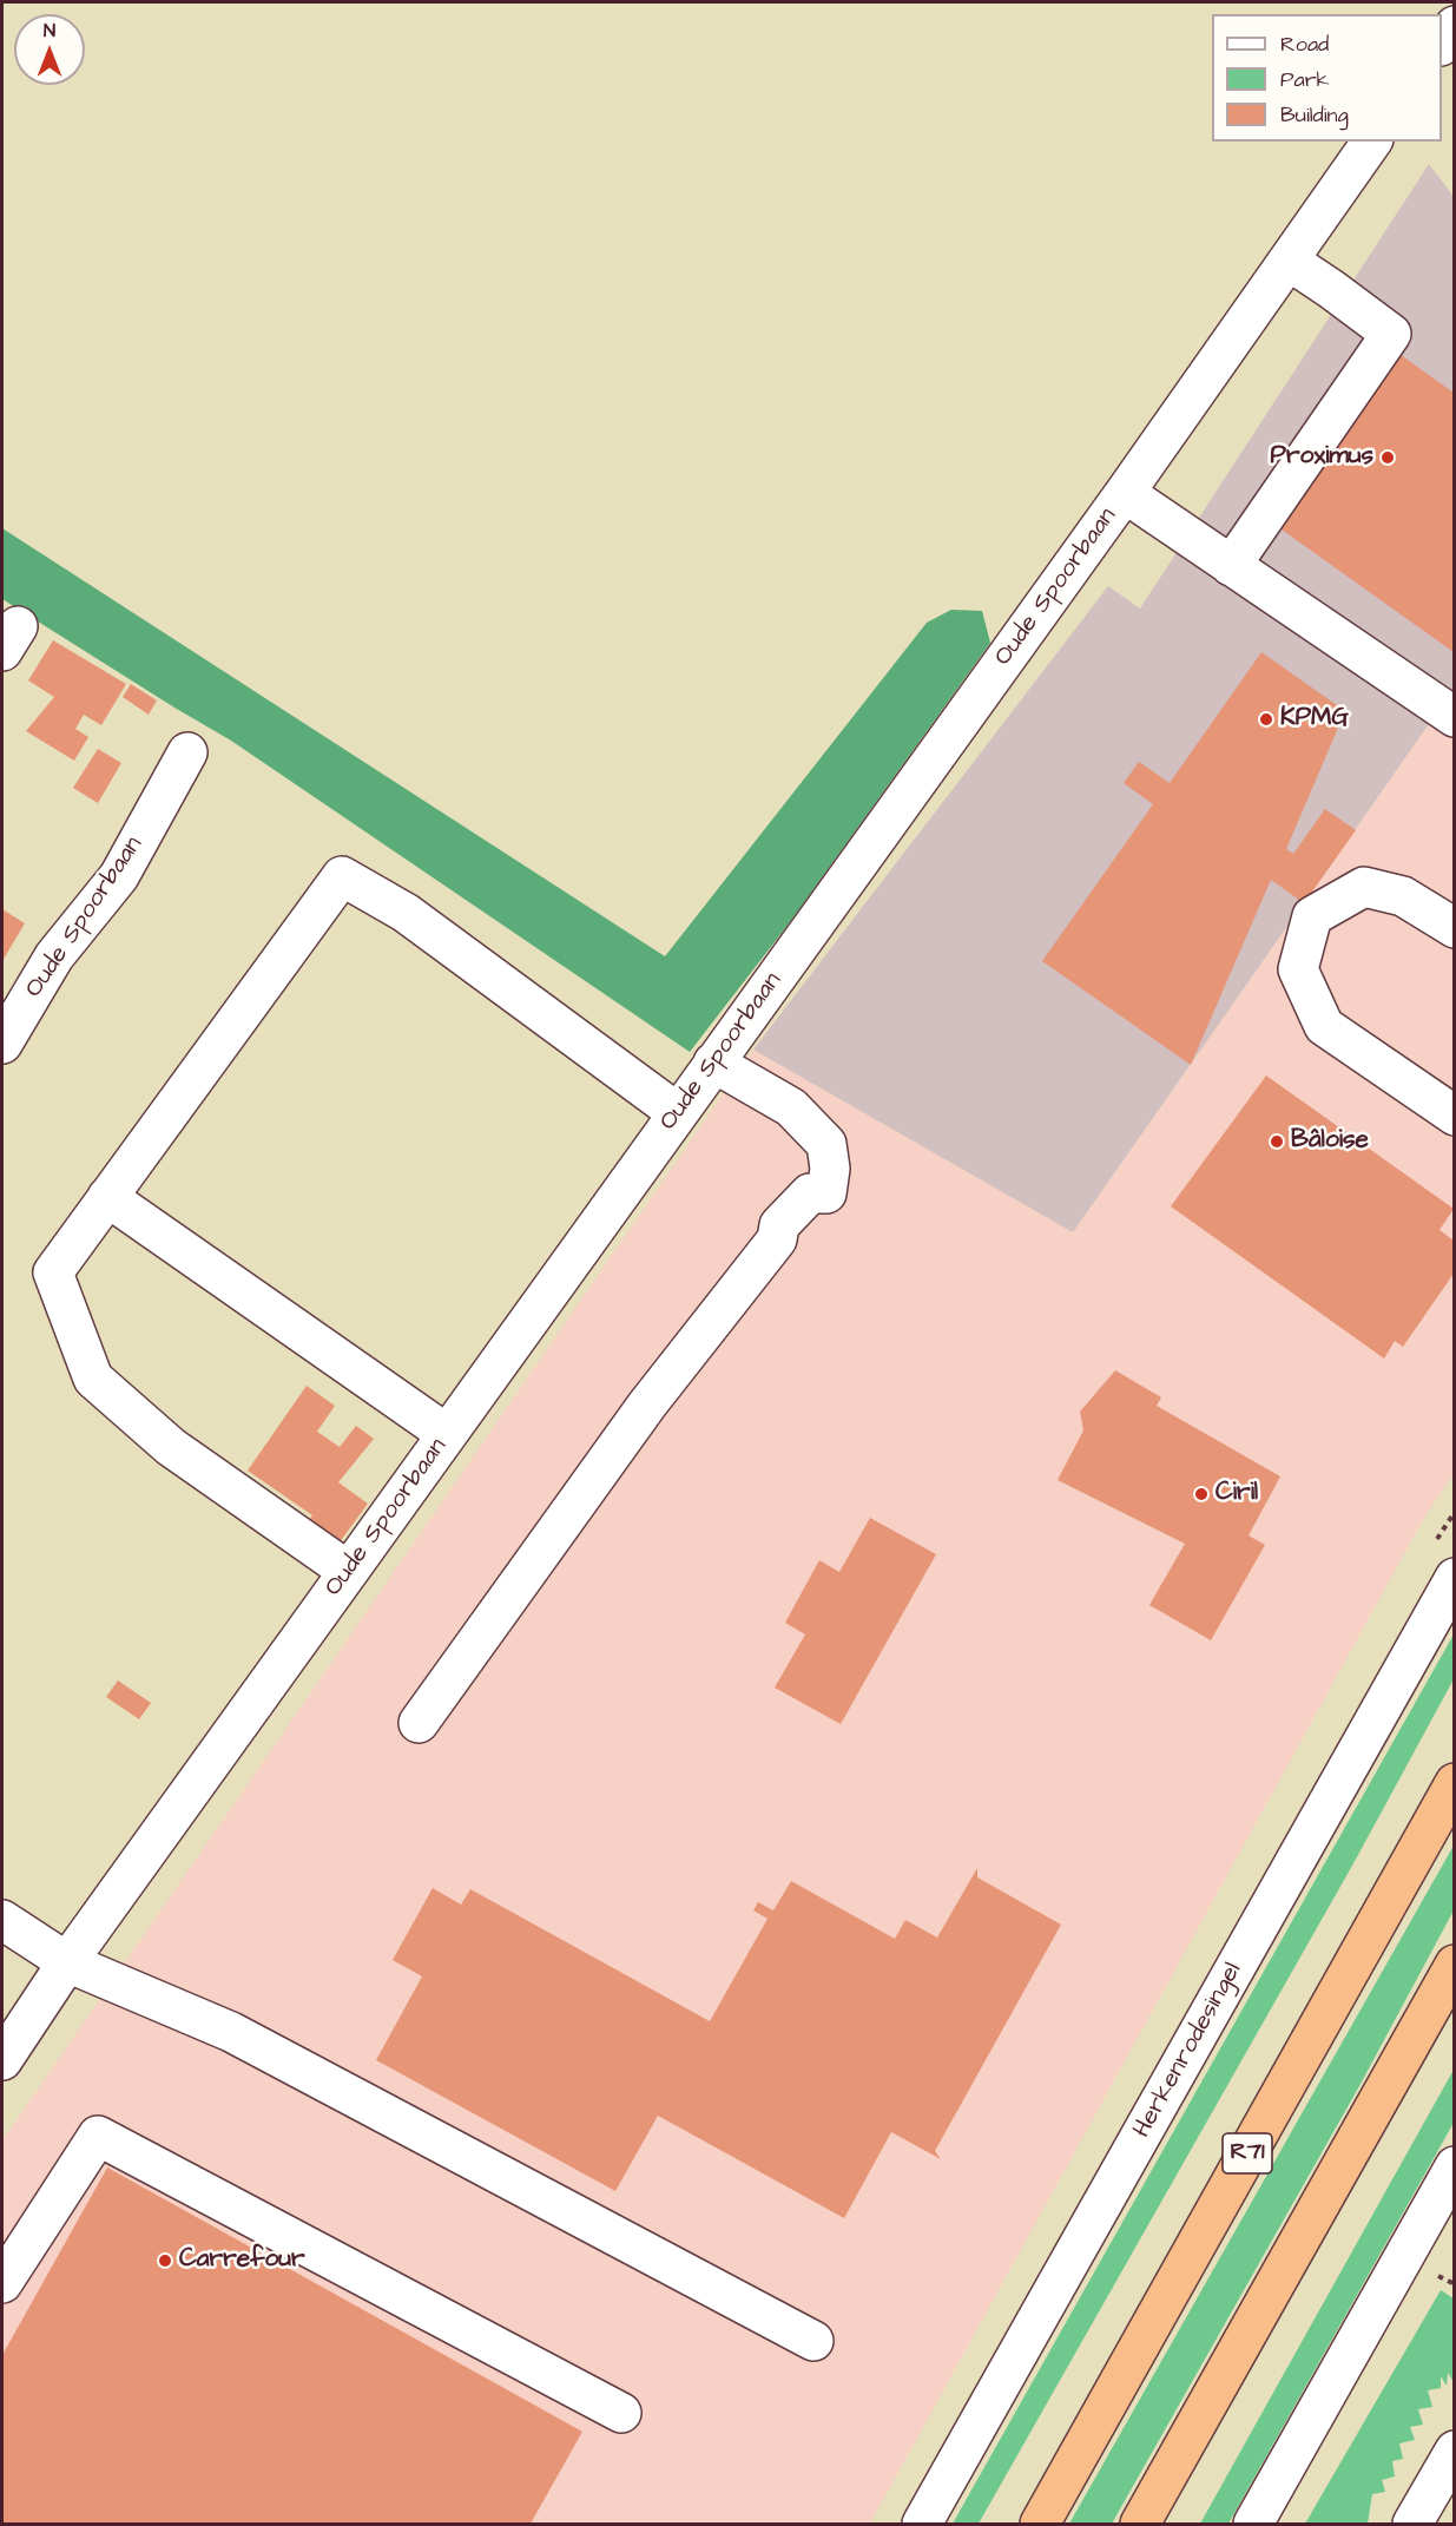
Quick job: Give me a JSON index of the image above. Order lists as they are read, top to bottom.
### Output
{
  "streets": {
    "highway": ["R71"],
    "street": ["Oude Spoorbaan", "Herkenrodesingel"]
  },
  "places": [
    "Proximus",
    "KPMG",
    "Bâloise",
    "Ciril",
    "Carrefour"
  ],
  "legend": ["Road", "Park", "Building"],
  "north": "top"
}
